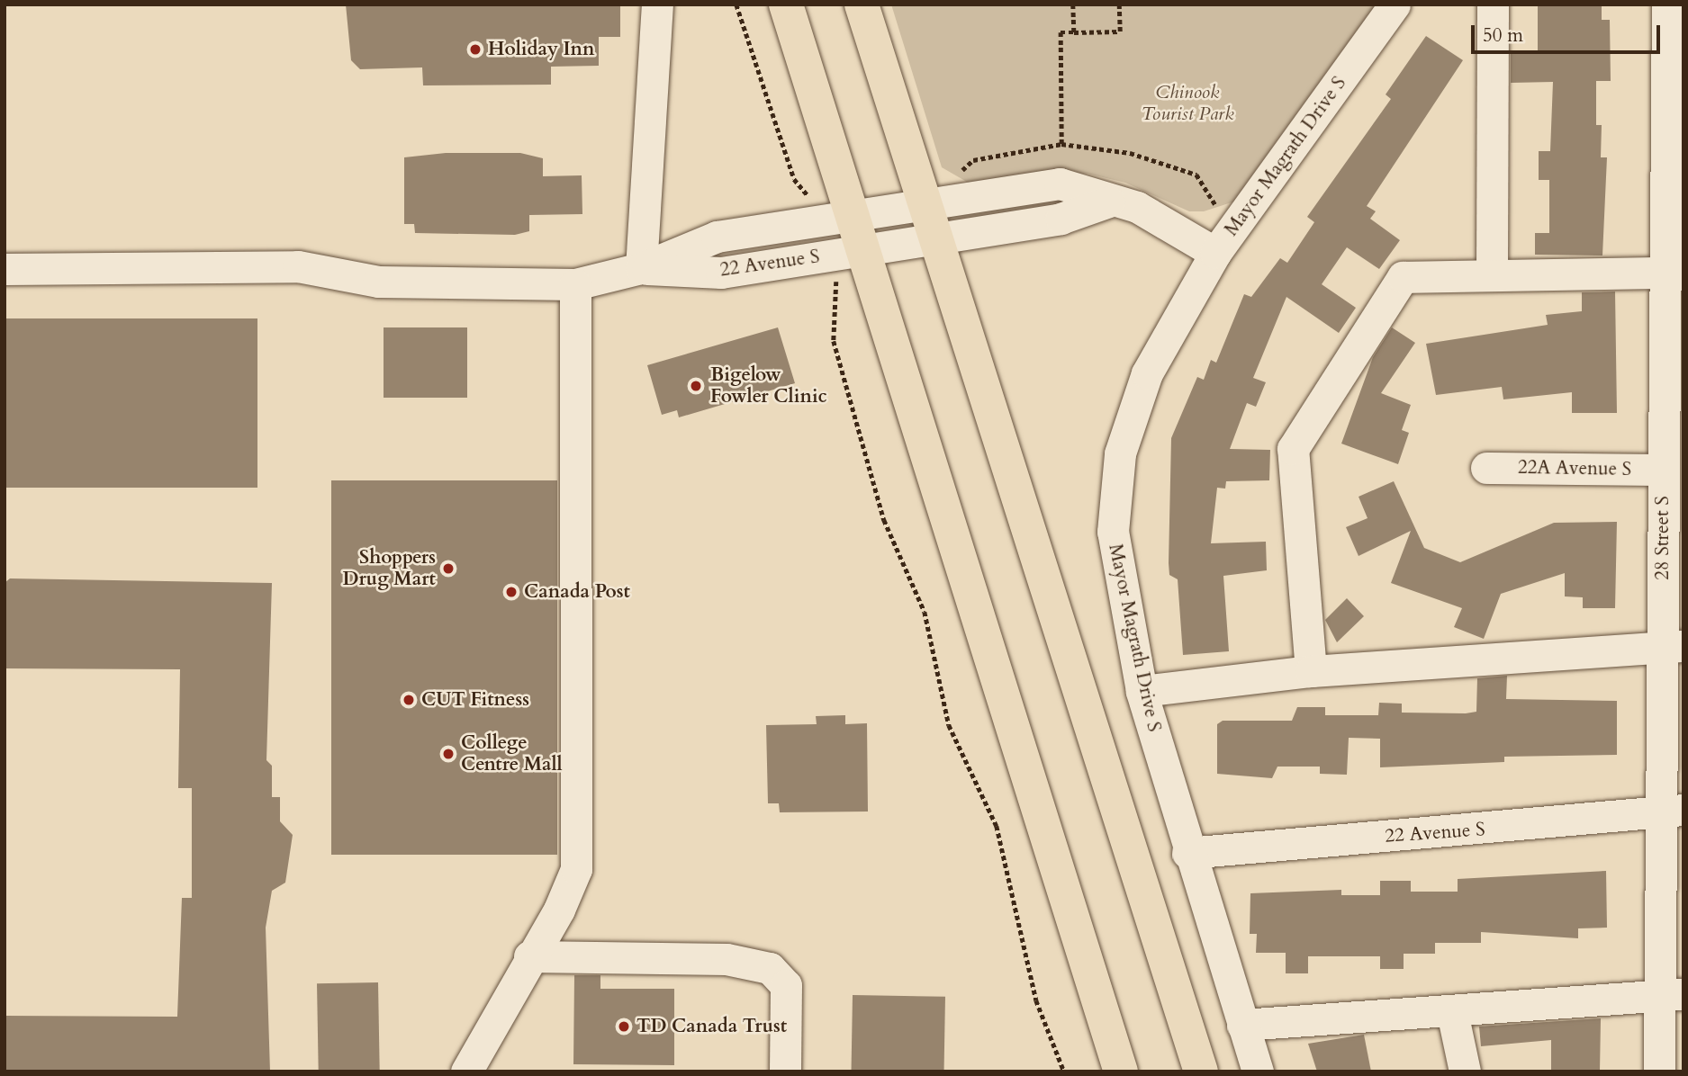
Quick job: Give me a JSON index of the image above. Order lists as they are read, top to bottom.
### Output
{
  "streets": {
    "street": [
      "Mayor Magrath Drive S",
      "22 Avenue S",
      "22A Avenue S",
      "28 Street S"
    ]
  },
  "crossings": [
    ["Mayor Magrath Drive S", "22 Avenue S"],
    ["22 Avenue S", "28 Street S"],
    ["22A Avenue S", "28 Street S"]
  ],
  "parks": ["Chinook Tourist Park"],
  "places": [
    "Holiday Inn",
    "Bigelow Fowler Clinic",
    "Shoppers Drug Mart",
    "Canada Post",
    "CUT Fitness",
    "College Centre Mall",
    "TD Canada Trust"
  ],
  "scale_bar": "50 m"
}
